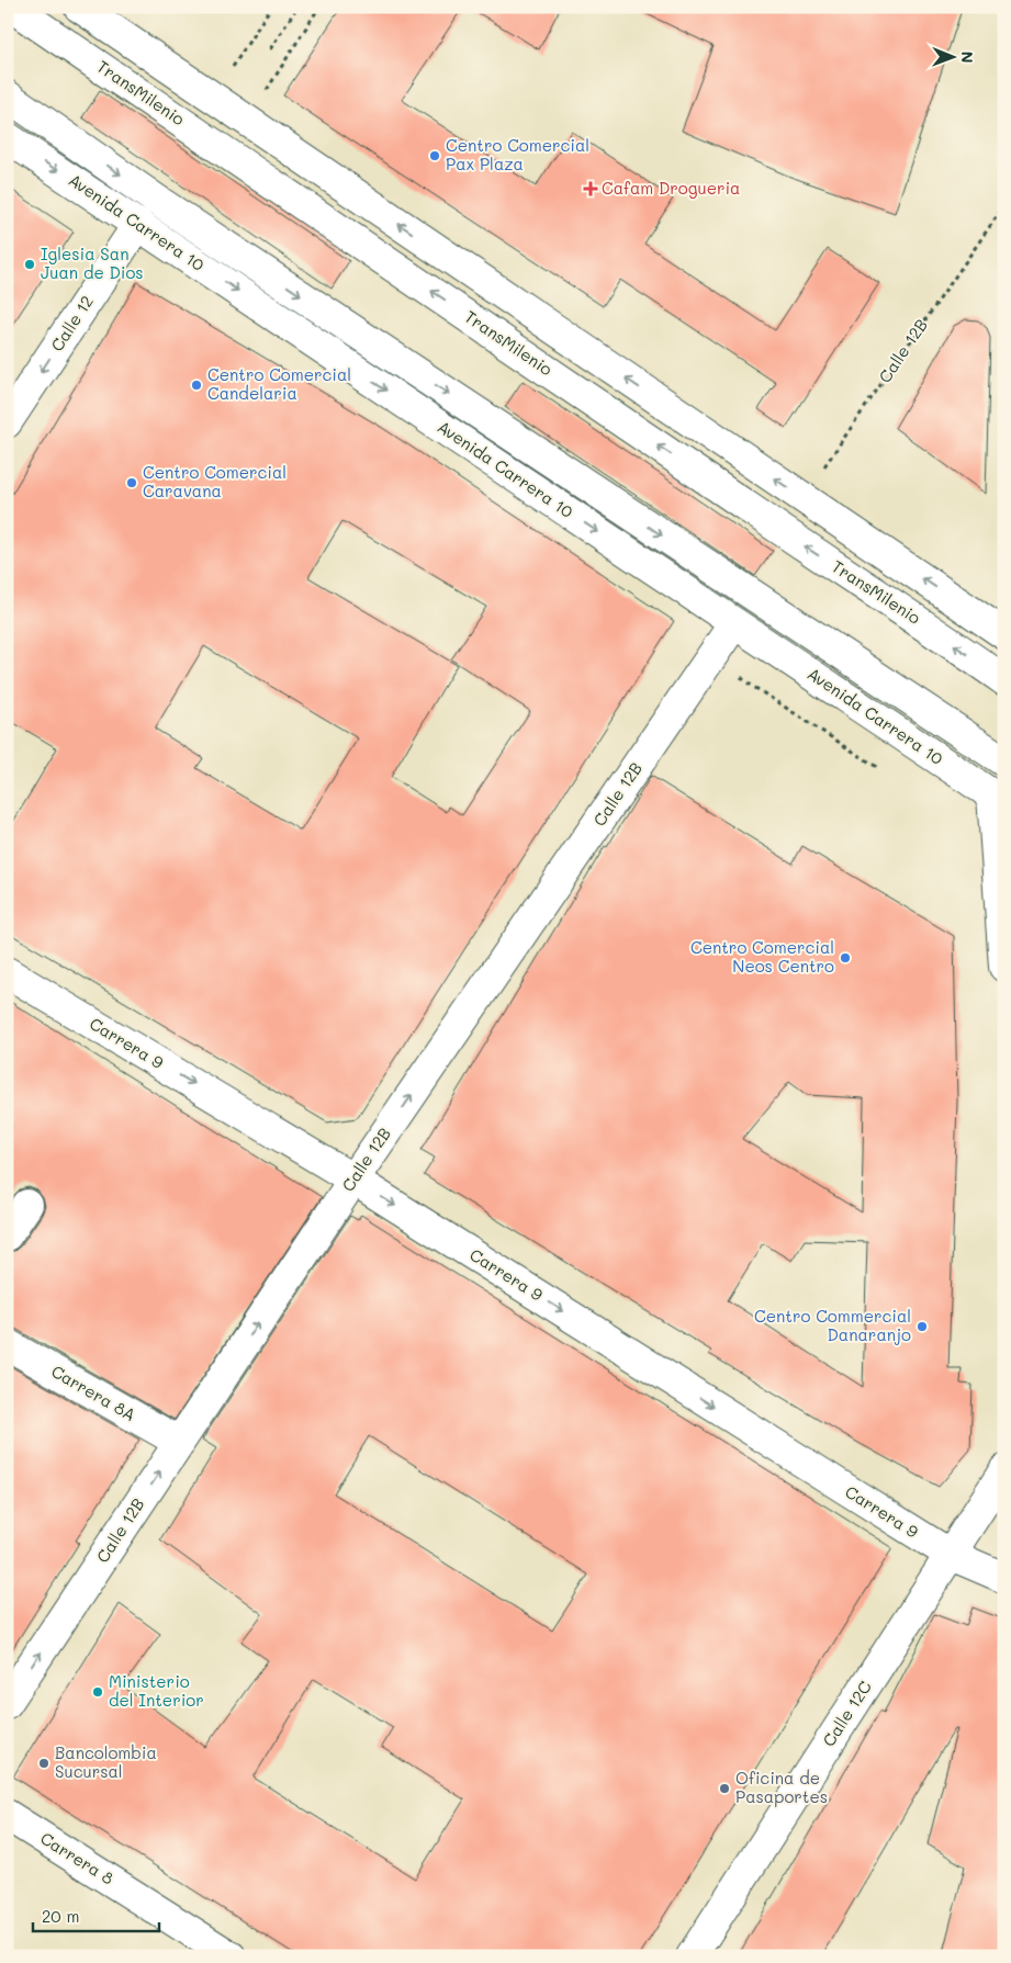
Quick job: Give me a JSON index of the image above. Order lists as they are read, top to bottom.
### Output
{
  "streets": {
    "street": [
      "TransMilenio",
      "Avenida Carrera 10",
      "Calle 12",
      "Calle 12B",
      "Carrera 9",
      "Carrera 8A",
      "Calle 12C",
      "Carrera 8"
    ]
  },
  "crossings": [
    ["Avenida Carrera 10", "Calle 12"],
    ["Avenida Carrera 10", "Calle 12B"],
    ["Calle 12B", "Carrera 9"],
    ["Calle 12B", "Carrera 8A"],
    ["Carrera 9", "Calle 12C"]
  ],
  "one_way": ["Calle 12", "Calle 12B", "Carrera 9"],
  "places": {
    "other": [
      "Centro Comercial Pax Plaza",
      "Iglesia San Juan de Dios",
      "Centro Comercial Candelaria",
      "Centro Comercial Caravana",
      "Centro Comercial Neos Centro",
      "Centro Commercial Danaranjo",
      "Ministerio del Interior",
      "Bancolombia Sucursal",
      "Oficina de Pasaportes"
    ],
    "health": ["Cafam Drogueria"]
  },
  "scale_bar": "20 m",
  "north": "right"
}
